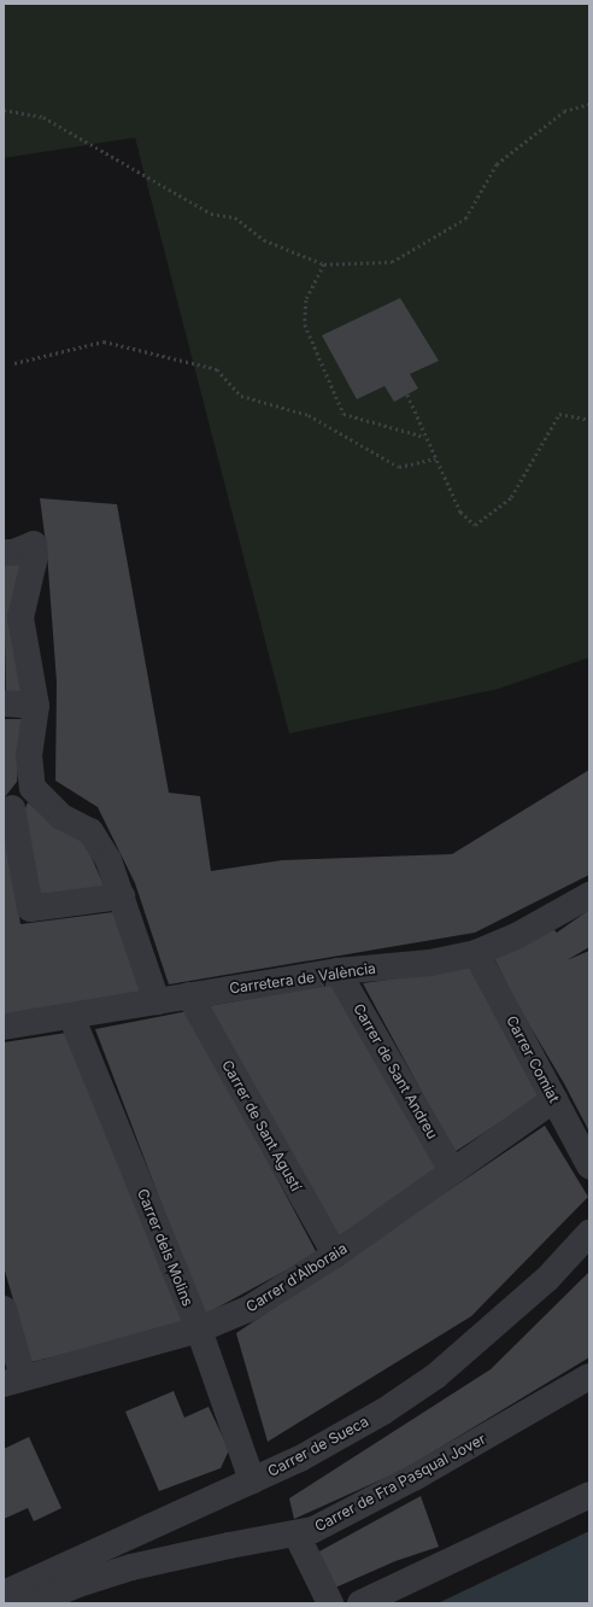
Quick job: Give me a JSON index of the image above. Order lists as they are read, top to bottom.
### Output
{
  "streets": {
    "street": [
      "Carretera de València",
      "Carrer Comiat",
      "Carrer de Sant Andreu",
      "Carrer de Sant Agustí",
      "Carrer dels Molins",
      "Carrer d'Alboraia",
      "Carrer de Sueca",
      "Carrer de Fra Pasqual Jover"
    ]
  },
  "crossings": [
    ["Carretera de València", "Carrer Comiat"],
    ["Carretera de València", "Carrer de Sant Andreu"],
    ["Carretera de València", "Carrer de Sant Agustí"],
    ["Carretera de València", "Carrer dels Molins"],
    ["Carrer Comiat", "Carrer d'Alboraia"],
    ["Carrer de Sant Andreu", "Carrer d'Alboraia"],
    ["Carrer de Sant Agustí", "Carrer d'Alboraia"],
    ["Carrer dels Molins", "Carrer d'Alboraia"],
    ["Carrer dels Molins", "Carrer de Sueca"]
  ]
}
